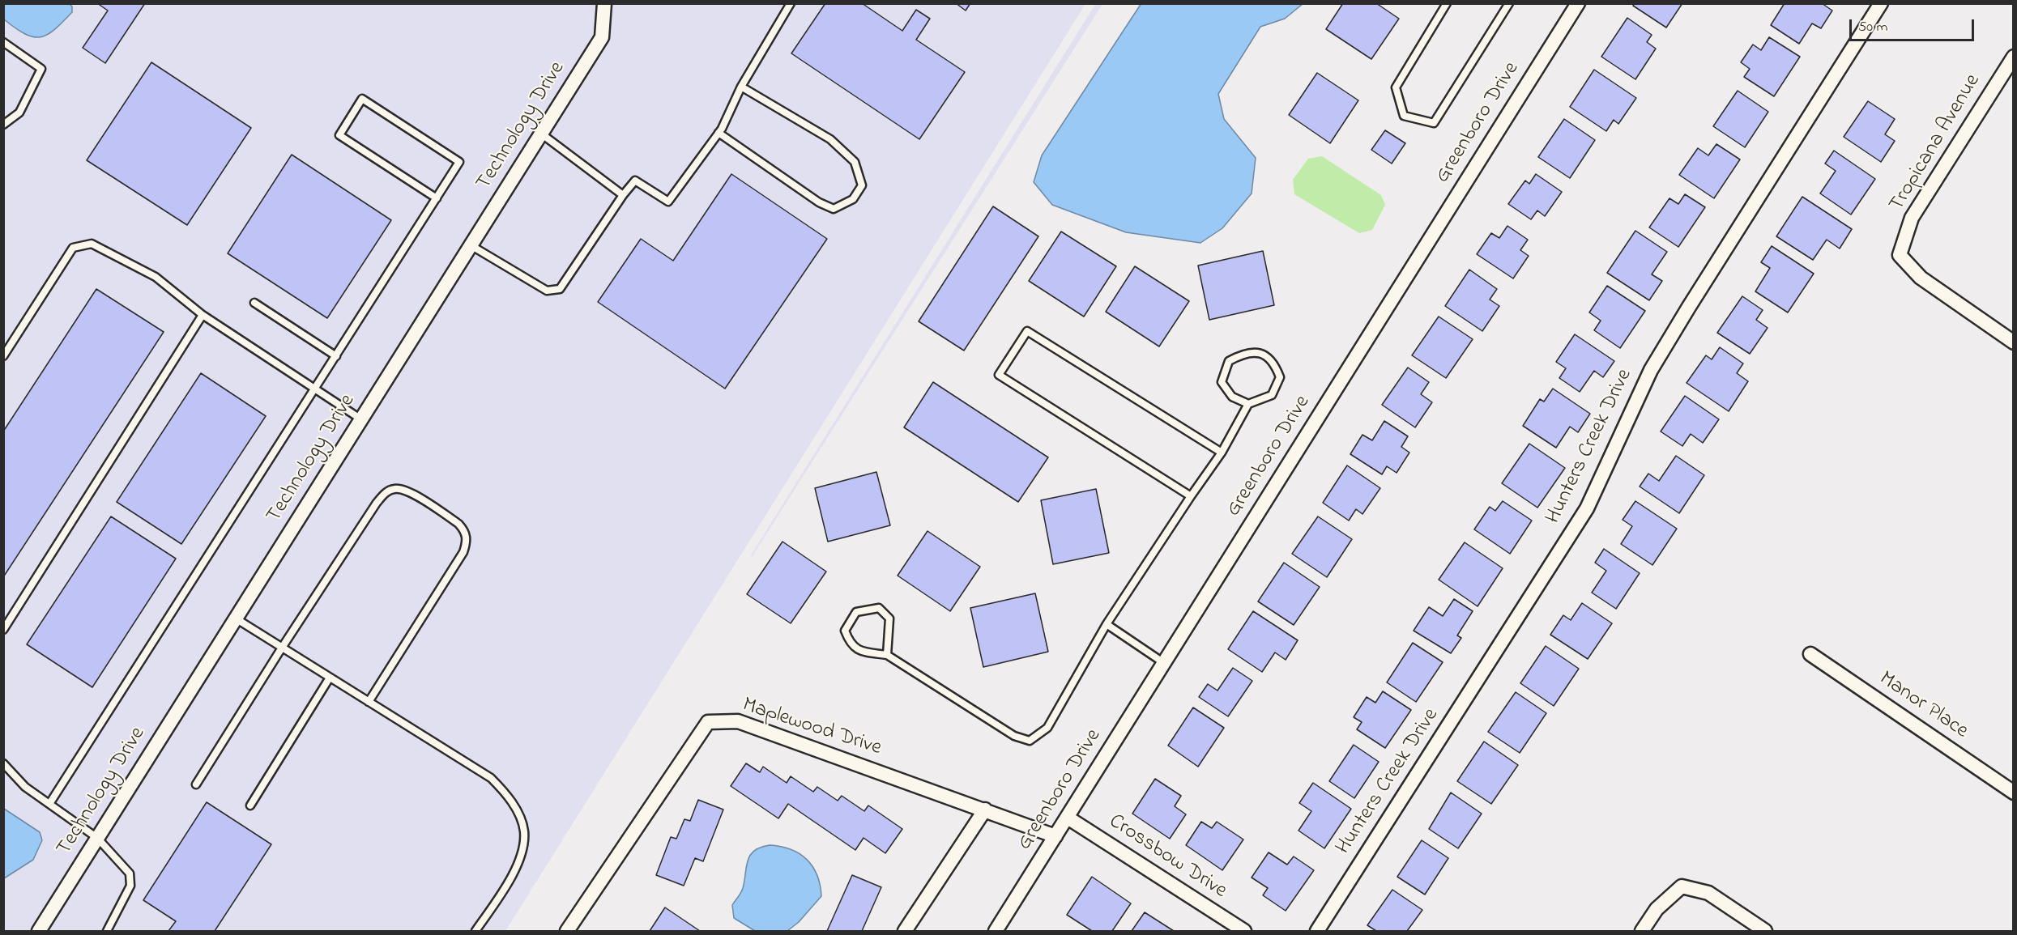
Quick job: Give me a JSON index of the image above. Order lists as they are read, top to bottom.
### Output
{
  "streets": {
    "street": [
      "Greenboro Drive",
      "Technology Drive",
      "Tropicana Avenue",
      "Hunters Creek Drive",
      "Manor Place",
      "Maplewood Drive",
      "Crossbow Drive"
    ]
  },
  "crossings": [
    ["Greenboro Drive", "Maplewood Drive"],
    ["Greenboro Drive", "Crossbow Drive"]
  ],
  "scale_bar": "50 m"
}
